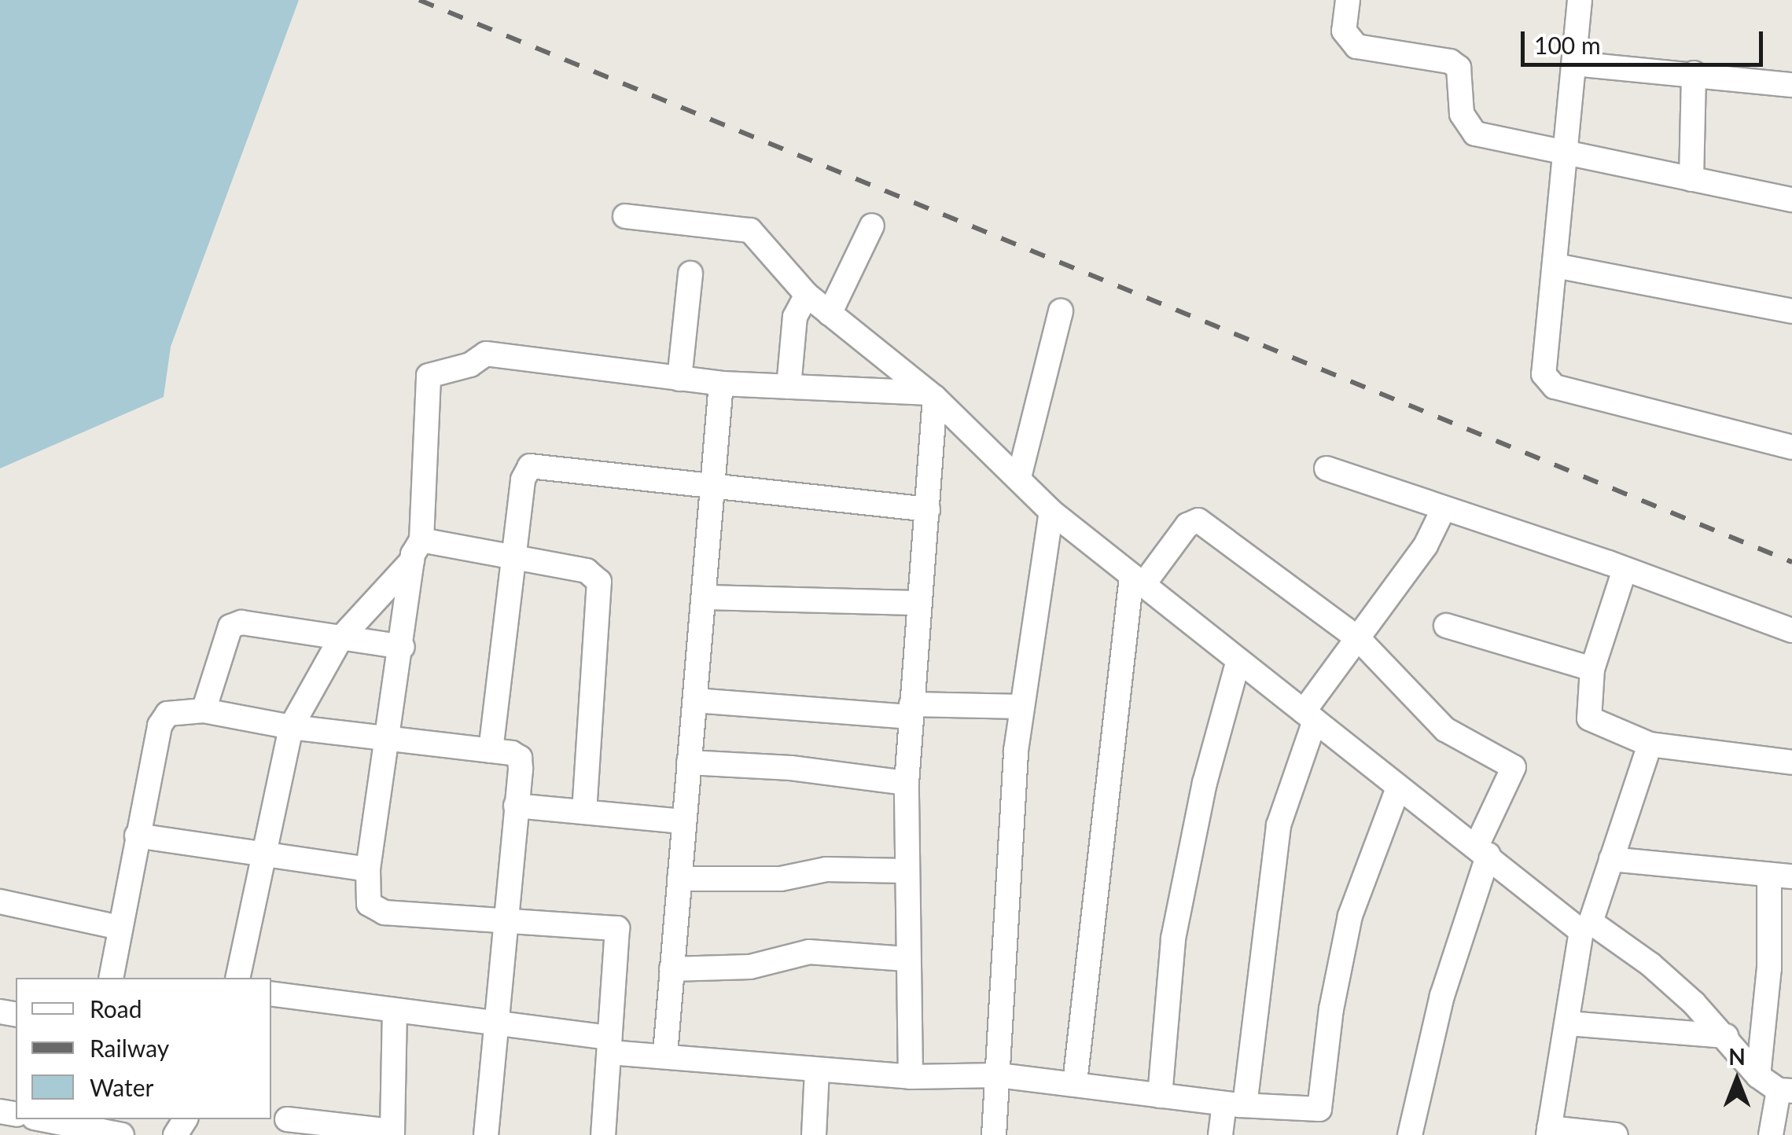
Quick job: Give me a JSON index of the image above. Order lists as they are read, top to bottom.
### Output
{
  "legend": ["Road", "Railway", "Water"],
  "scale_bar": "100 m",
  "north": "top"
}
